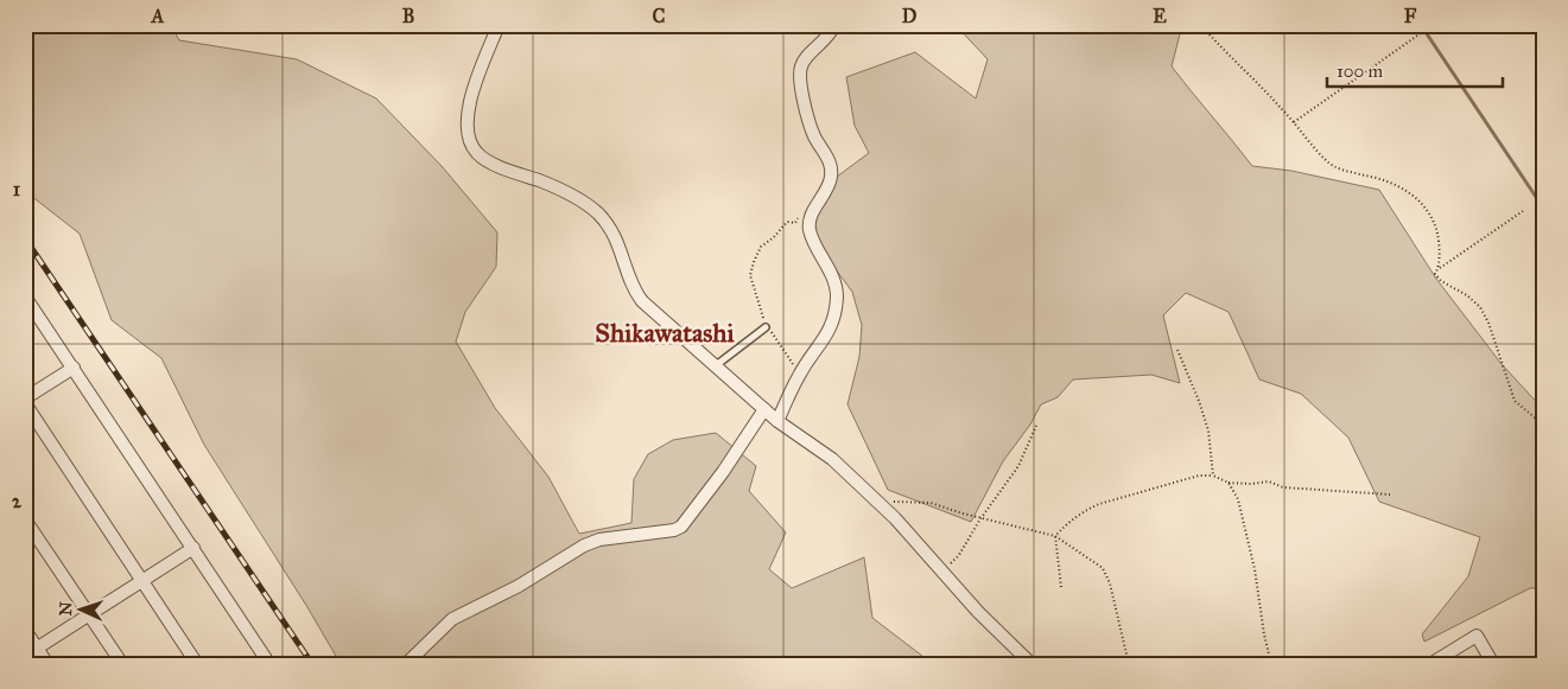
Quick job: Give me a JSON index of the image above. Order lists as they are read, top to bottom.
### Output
{
  "districts": ["Shikawatashi"],
  "scale_bar": "100 m",
  "north": "left",
  "grid": {
    "columns": [
      "A",
      "B",
      "C",
      "D",
      "E",
      "F"
    ],
    "rows": ["1", "2"]
  }
}
